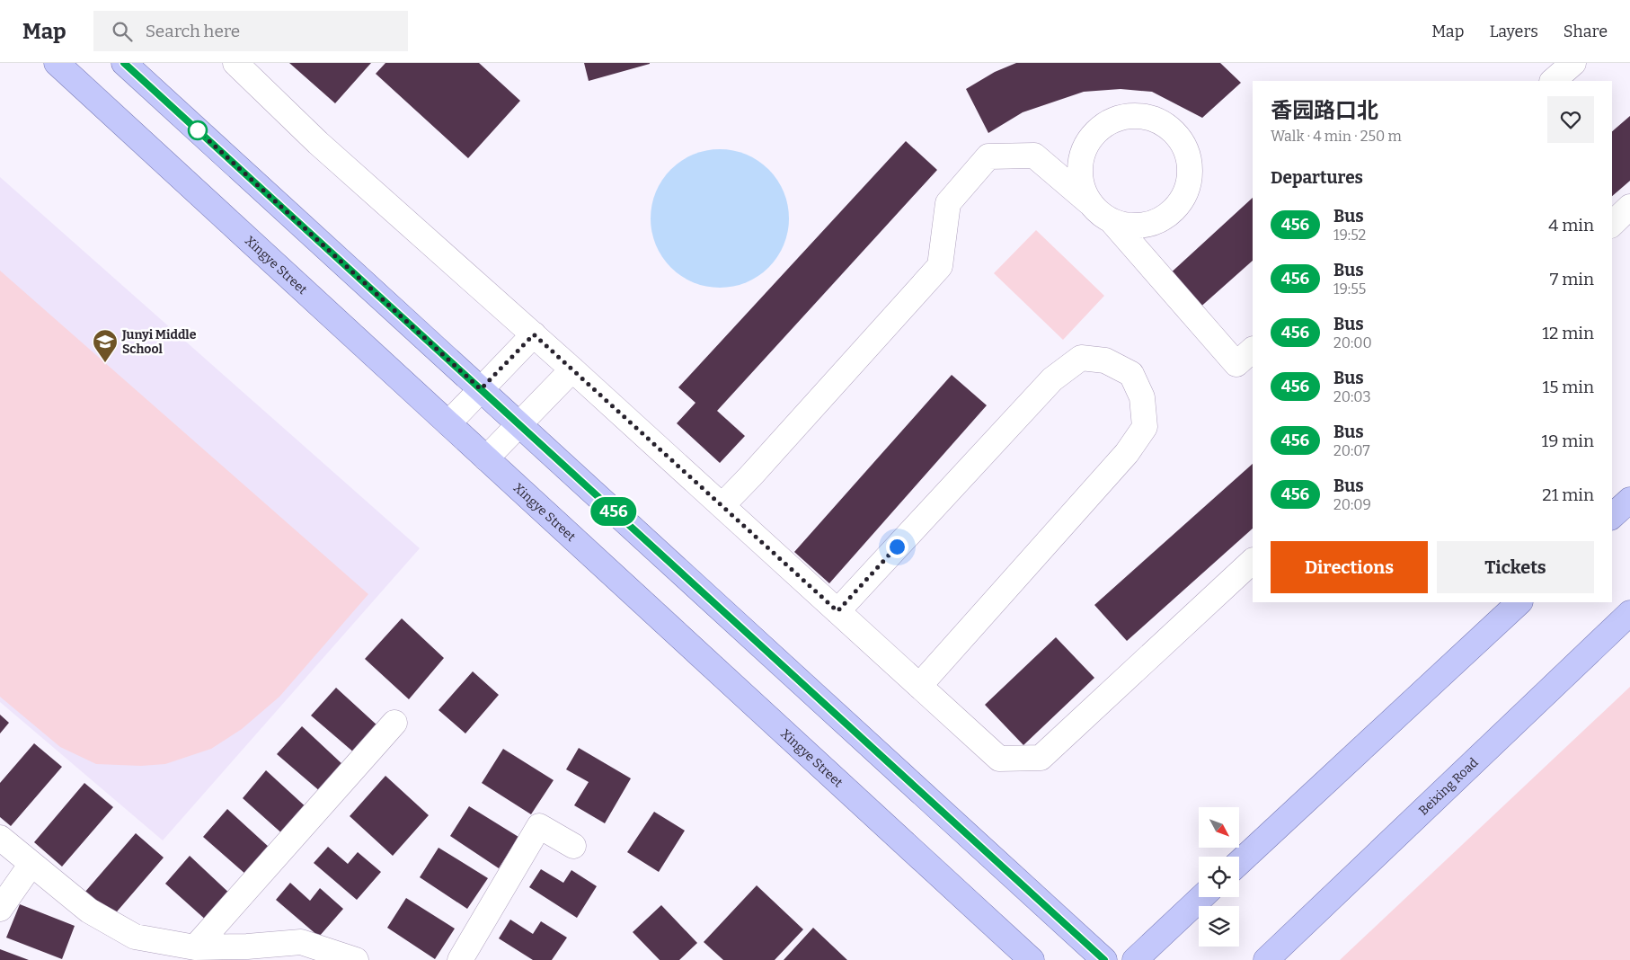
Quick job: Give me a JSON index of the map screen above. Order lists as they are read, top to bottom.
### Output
{
  "streets": {
    "main road": ["Xingye Street", "Beixing Road"]
  },
  "places": {
    "school or university": ["Junyi Middle School"]
  },
  "lines": ["bus line 456"],
  "north": "bottom right",
  "page": {
    "header": "Map",
    "search": "Search here",
    "nav": ["Map", "Layers", "Share"],
    "on_map": "456",
    "heading": [
      ["香园路口北", "Walk · 4 min · 250 m"],
      "Departures"
    ],
    "list": [
      {
        "mark": "456",
        "name": "Bus",
        "note": "19:52",
        "value": "4 min"
      },
      {
        "mark": "456",
        "name": "Bus",
        "note": "19:55",
        "value": "7 min"
      },
      {
        "mark": "456",
        "name": "Bus",
        "note": "20:00",
        "value": "12 min"
      },
      {
        "mark": "456",
        "name": "Bus",
        "note": "20:03",
        "value": "15 min"
      },
      {
        "mark": "456",
        "name": "Bus",
        "note": "20:07",
        "value": "19 min"
      },
      {
        "mark": "456",
        "name": "Bus",
        "note": "20:09",
        "value": "21 min"
      }
    ],
    "buttons": ["Directions", "Tickets"]
  }
}
